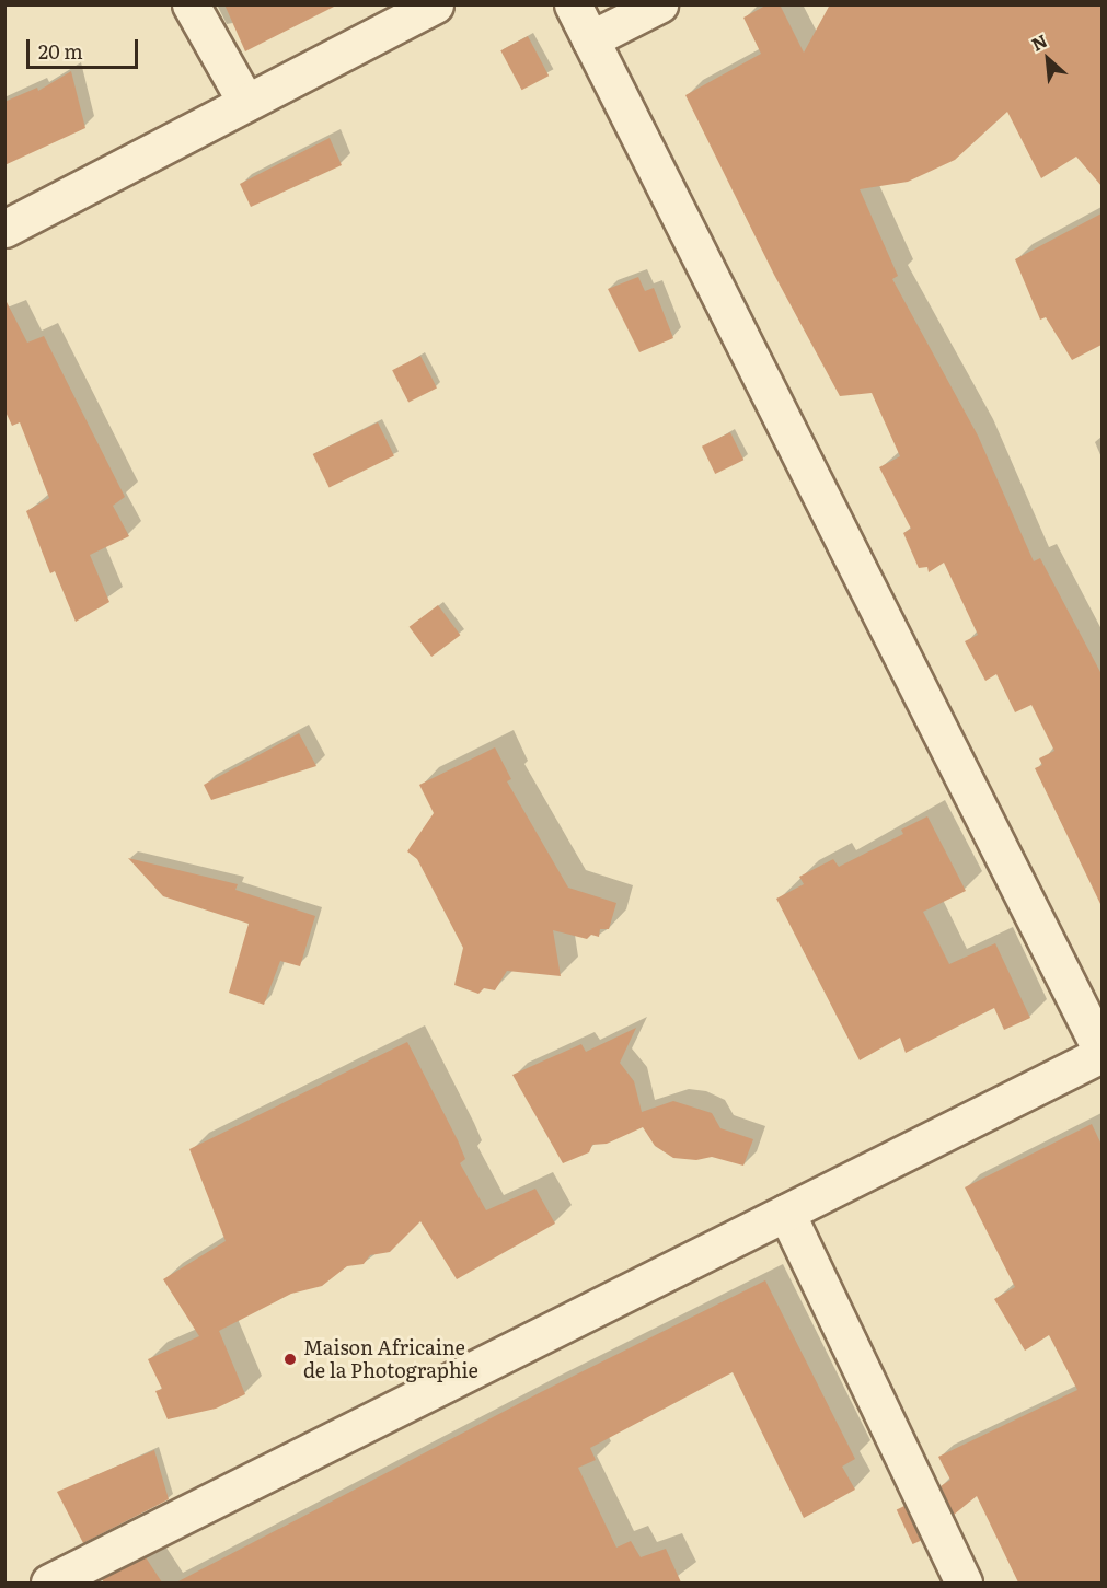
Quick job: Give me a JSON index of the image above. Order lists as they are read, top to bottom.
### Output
{
  "places": ["Maison Africaine de la Photographie"],
  "scale_bar": "20 m",
  "north": "top left"
}
